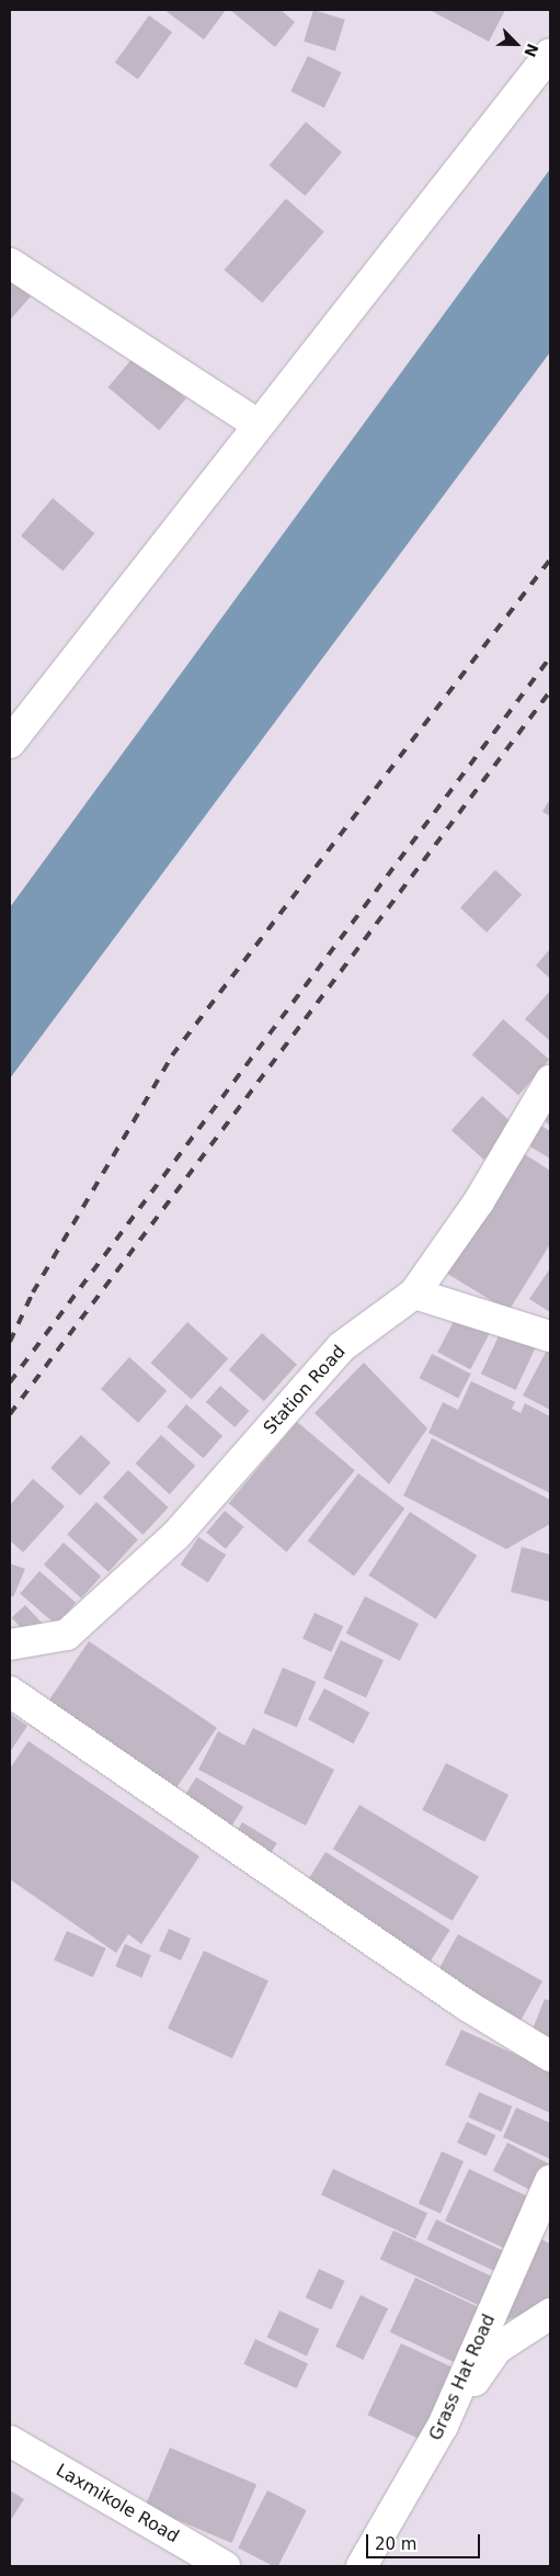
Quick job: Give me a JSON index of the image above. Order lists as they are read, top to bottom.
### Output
{
  "streets": {
    "street": ["Station Road", "Grass Hat Road", "Laxmikole Road"]
  },
  "scale_bar": "20 m",
  "north": "bottom right"
}
